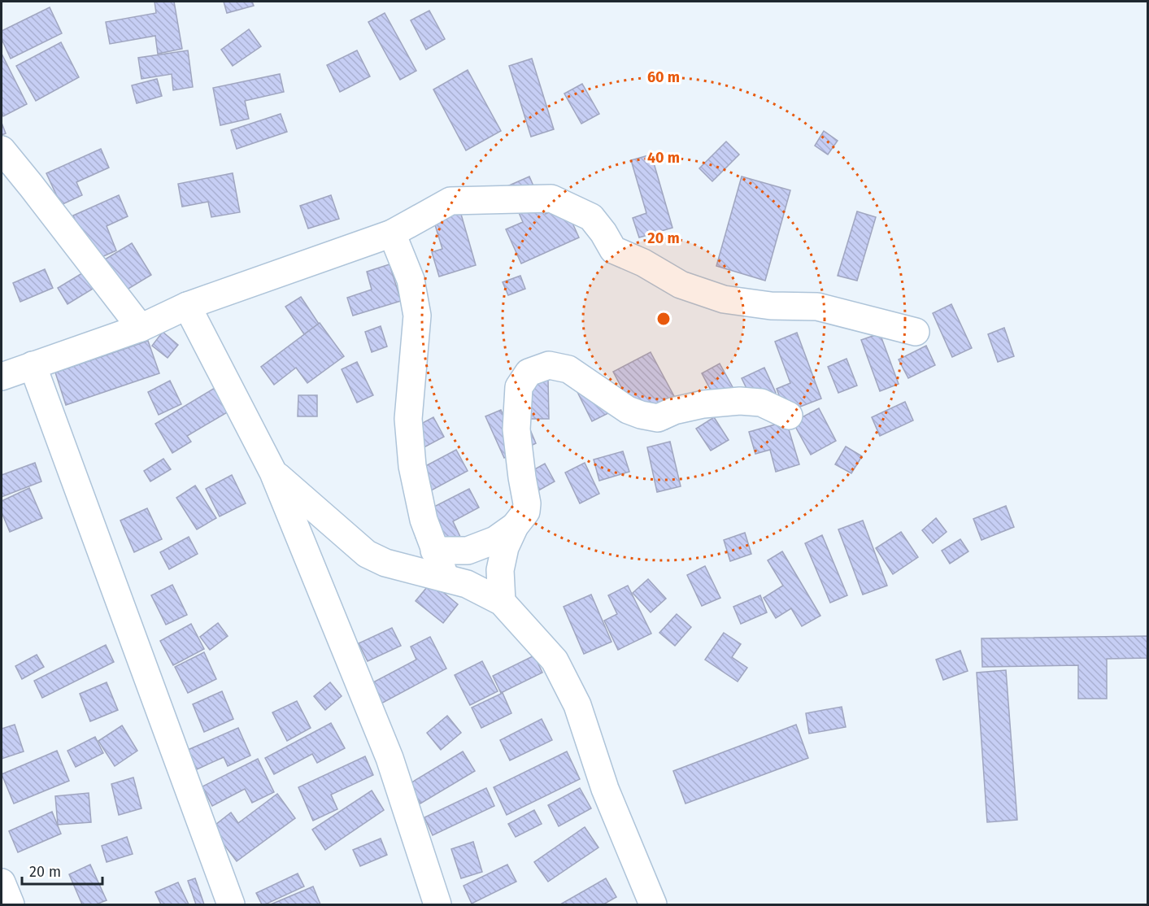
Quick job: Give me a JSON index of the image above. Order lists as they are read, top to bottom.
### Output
{
  "scale_bar": "20 m",
  "rings": ["60 m", "40 m", "20 m"]
}
